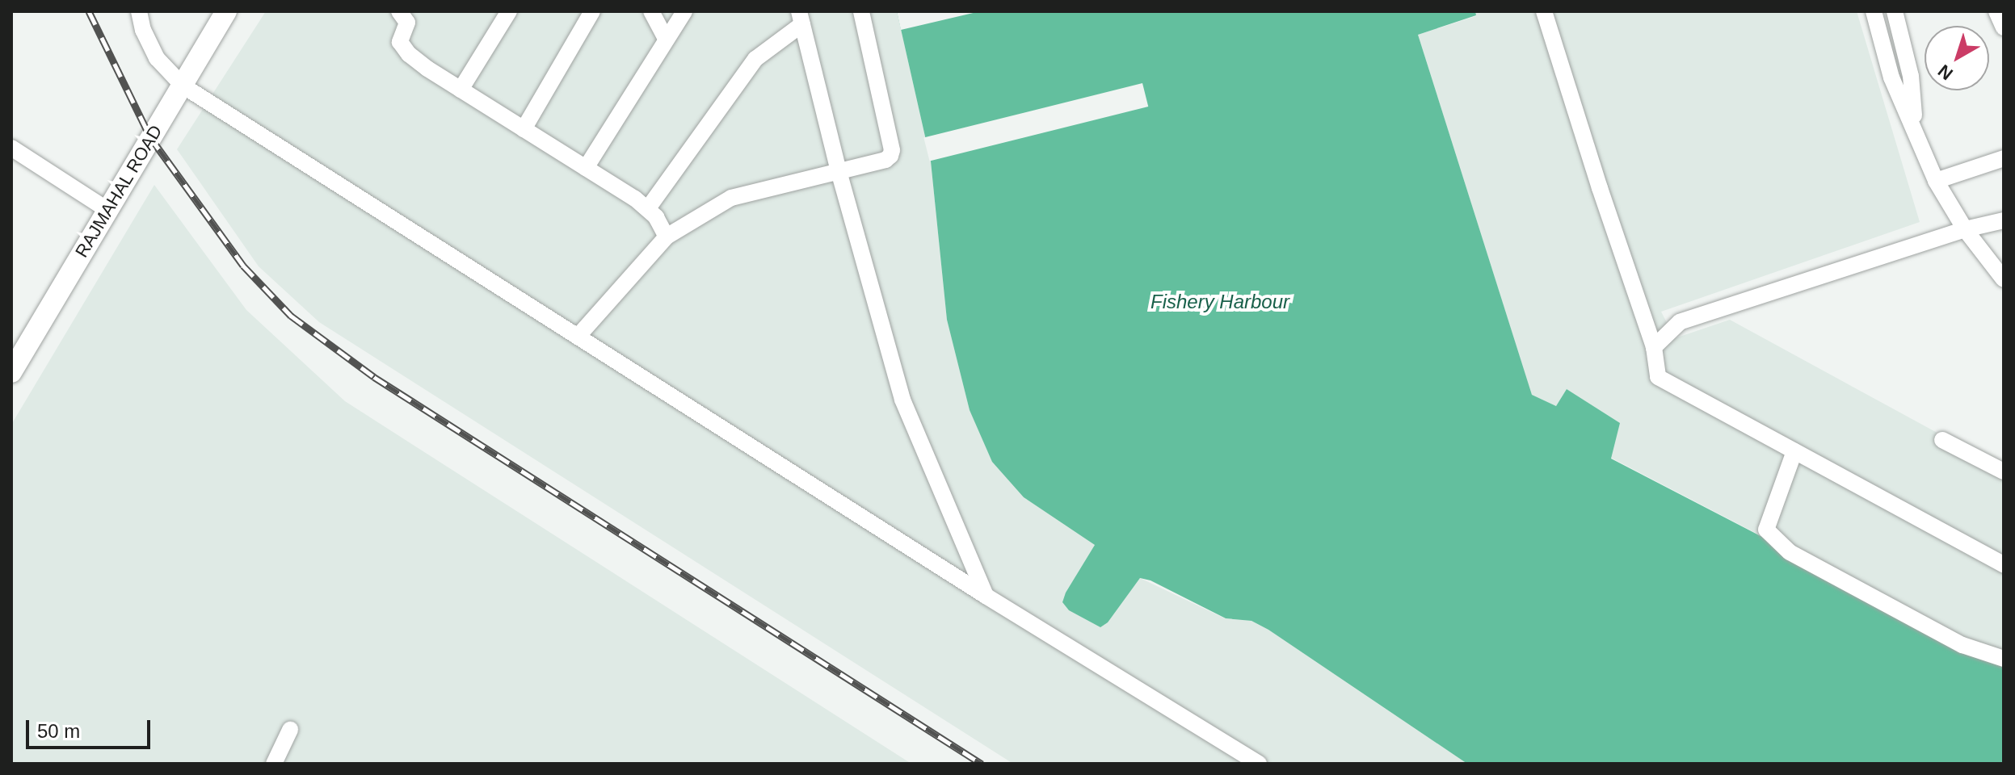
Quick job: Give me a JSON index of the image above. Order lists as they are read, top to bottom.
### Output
{
  "streets": {
    "main road": ["RAJMAHAL ROAD"]
  },
  "water": ["Fishery Harbour"],
  "scale_bar": "50 m",
  "north": "bottom left"
}
